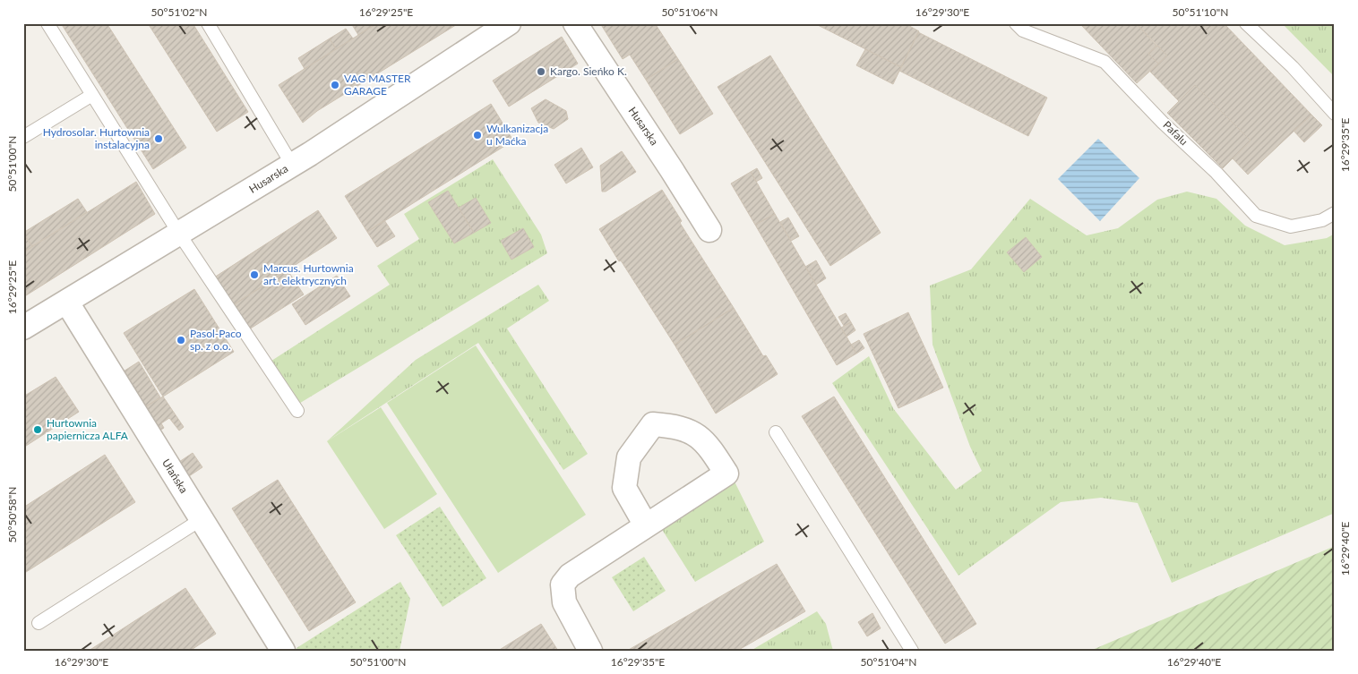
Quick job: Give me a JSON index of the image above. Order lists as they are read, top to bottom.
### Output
{
  "streets": {
    "street": ["Husarska", "Ułańska"],
    "lane": ["Pafalu"]
  },
  "crossings": [
    ["Husarska", "Ułańska"]
  ],
  "places": [
    "Kargo. Sieńko K.",
    "VAG MASTER GARAGE",
    "Wulkanizacja u Maćka",
    "Hydrosolar. Hurtownia instalacyjna",
    "Marcus. Hurtownia art. elektrycznych",
    "Pasol-Paco sp. z o.o.",
    "Hurtownia papiernicza ALFA"
  ],
  "coordinates": [
    "50°51'02\"N",
    "16°29'25\"E",
    "50°51'06\"N",
    "16°29'30\"E",
    "50°51'10\"N",
    "16°29'35\"E",
    "50°51'00\"N",
    "50°50'58\"N",
    "16°29'40\"E",
    "50°51'04\"N"
  ]
}
